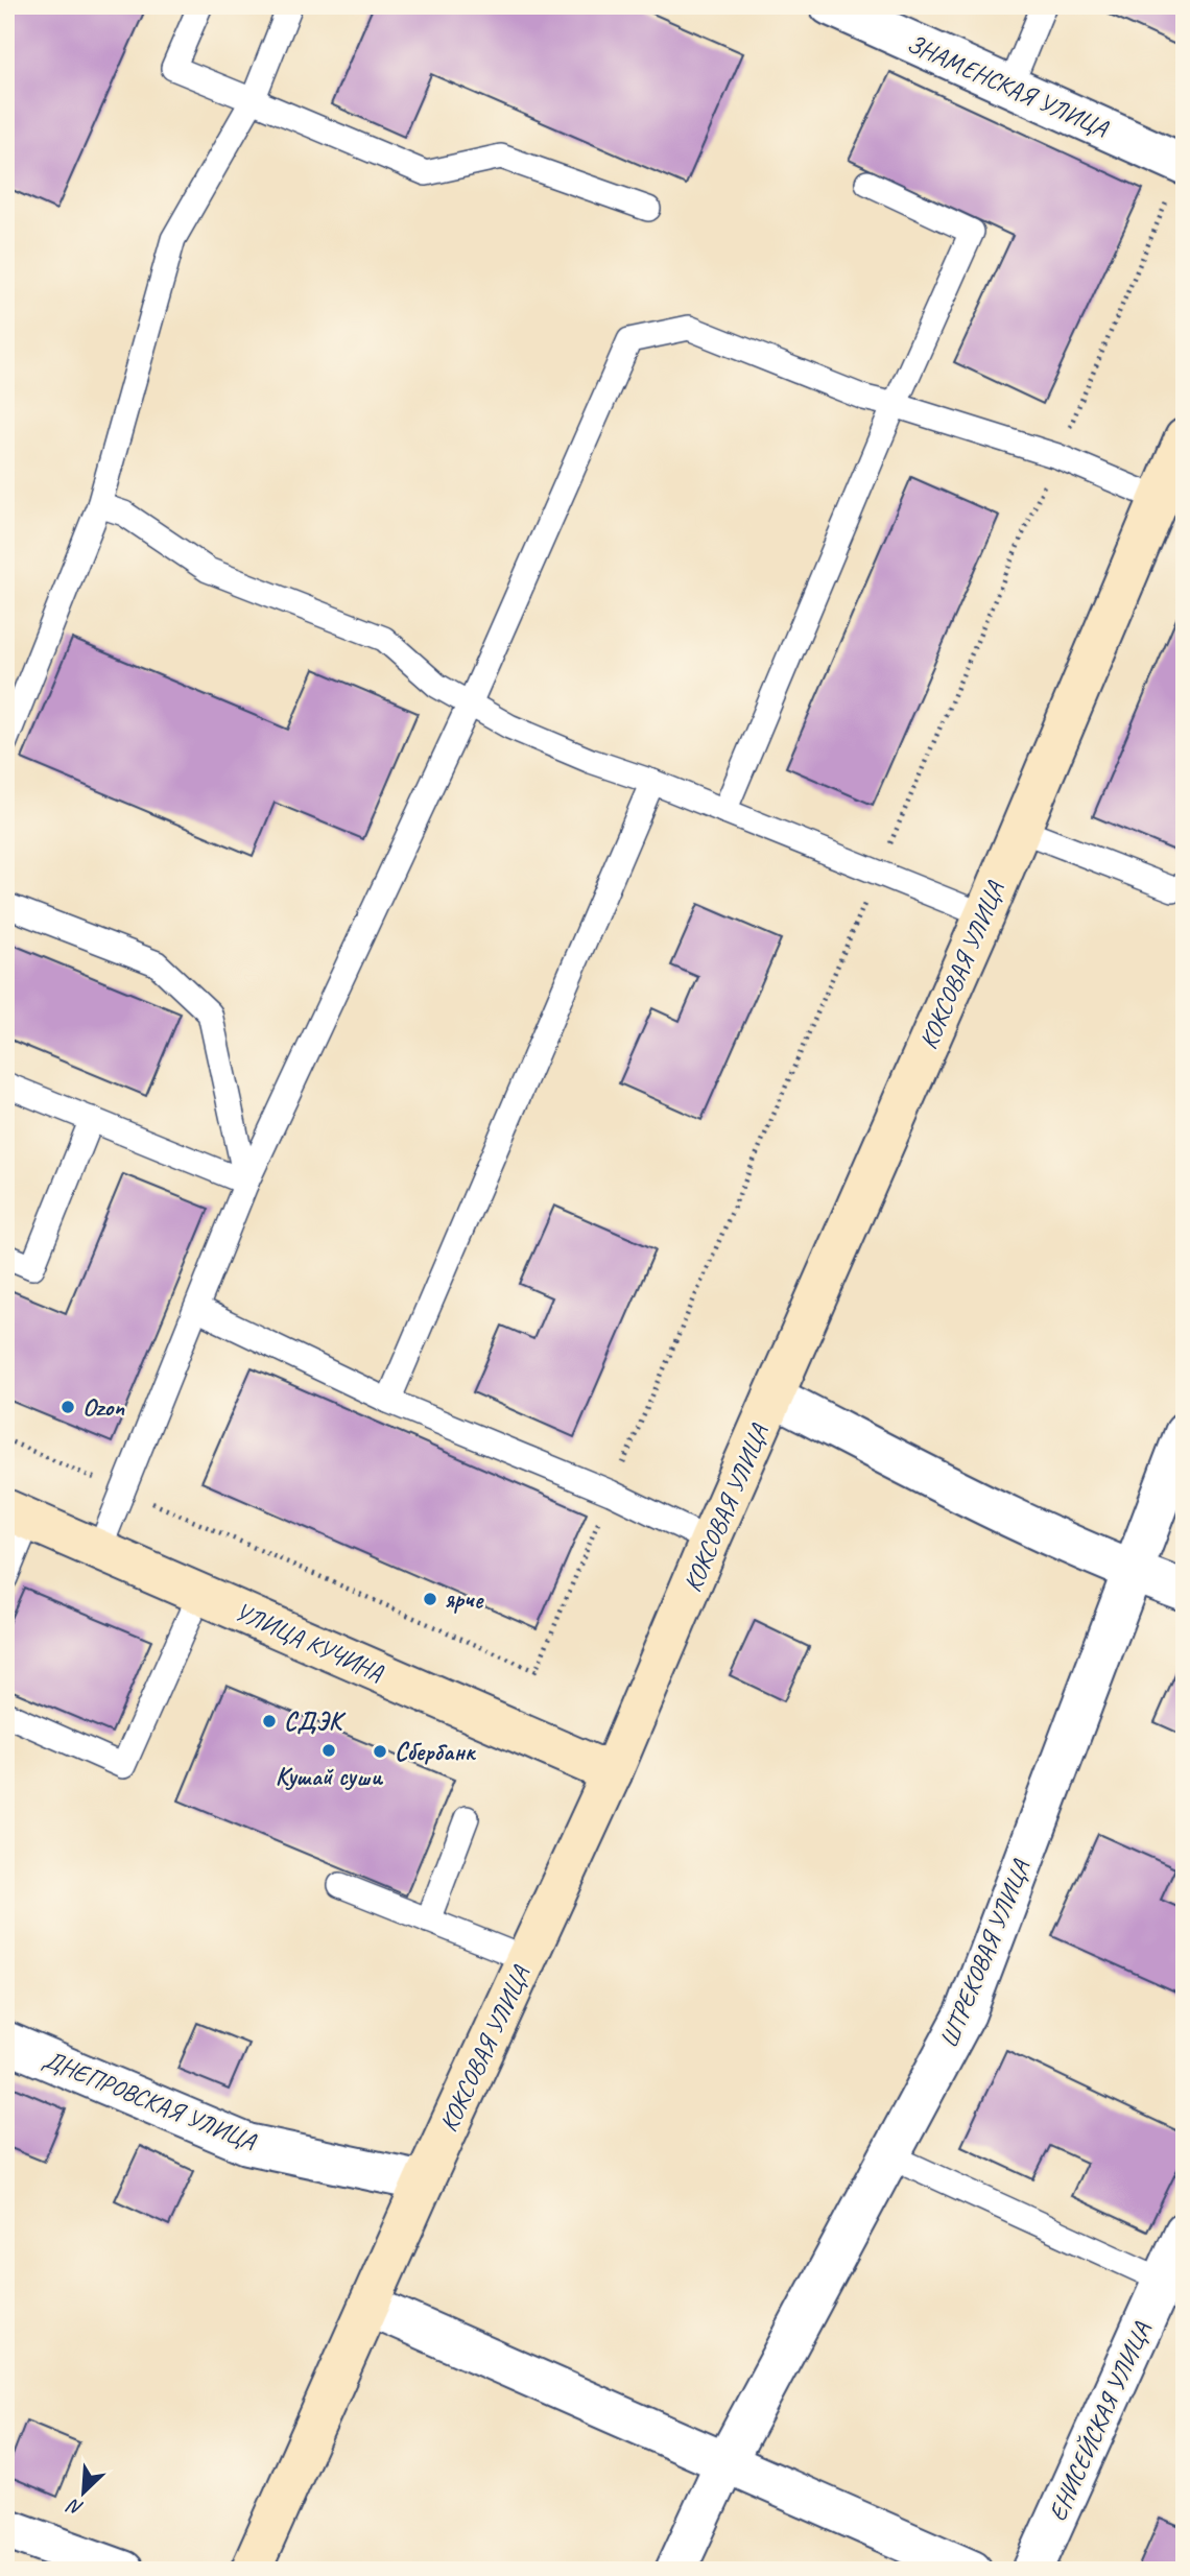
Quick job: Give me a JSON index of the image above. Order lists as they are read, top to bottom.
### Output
{
  "streets": {
    "main road": ["КОКСОВАЯ УЛИЦА", "УЛИЦА КУЧИНА"],
    "street": [
      "ЗНАМЕНСКАЯ УЛИЦА",
      "ШТРЕКОВАЯ УЛИЦА",
      "ДНЕПРОВСКАЯ УЛИЦА",
      "ЕНИСЕЙСКАЯ УЛИЦА"
    ]
  },
  "crossings": [
    ["КОКСОВАЯ УЛИЦА", "УЛИЦА КУЧИНА"],
    ["КОКСОВАЯ УЛИЦА", "ДНЕПРОВСКАЯ УЛИЦА"]
  ],
  "places": [
    "Ozon",
    "ярче",
    "СДЭК",
    "Кушай суши",
    "Сбербанк"
  ],
  "north": "bottom left"
}
